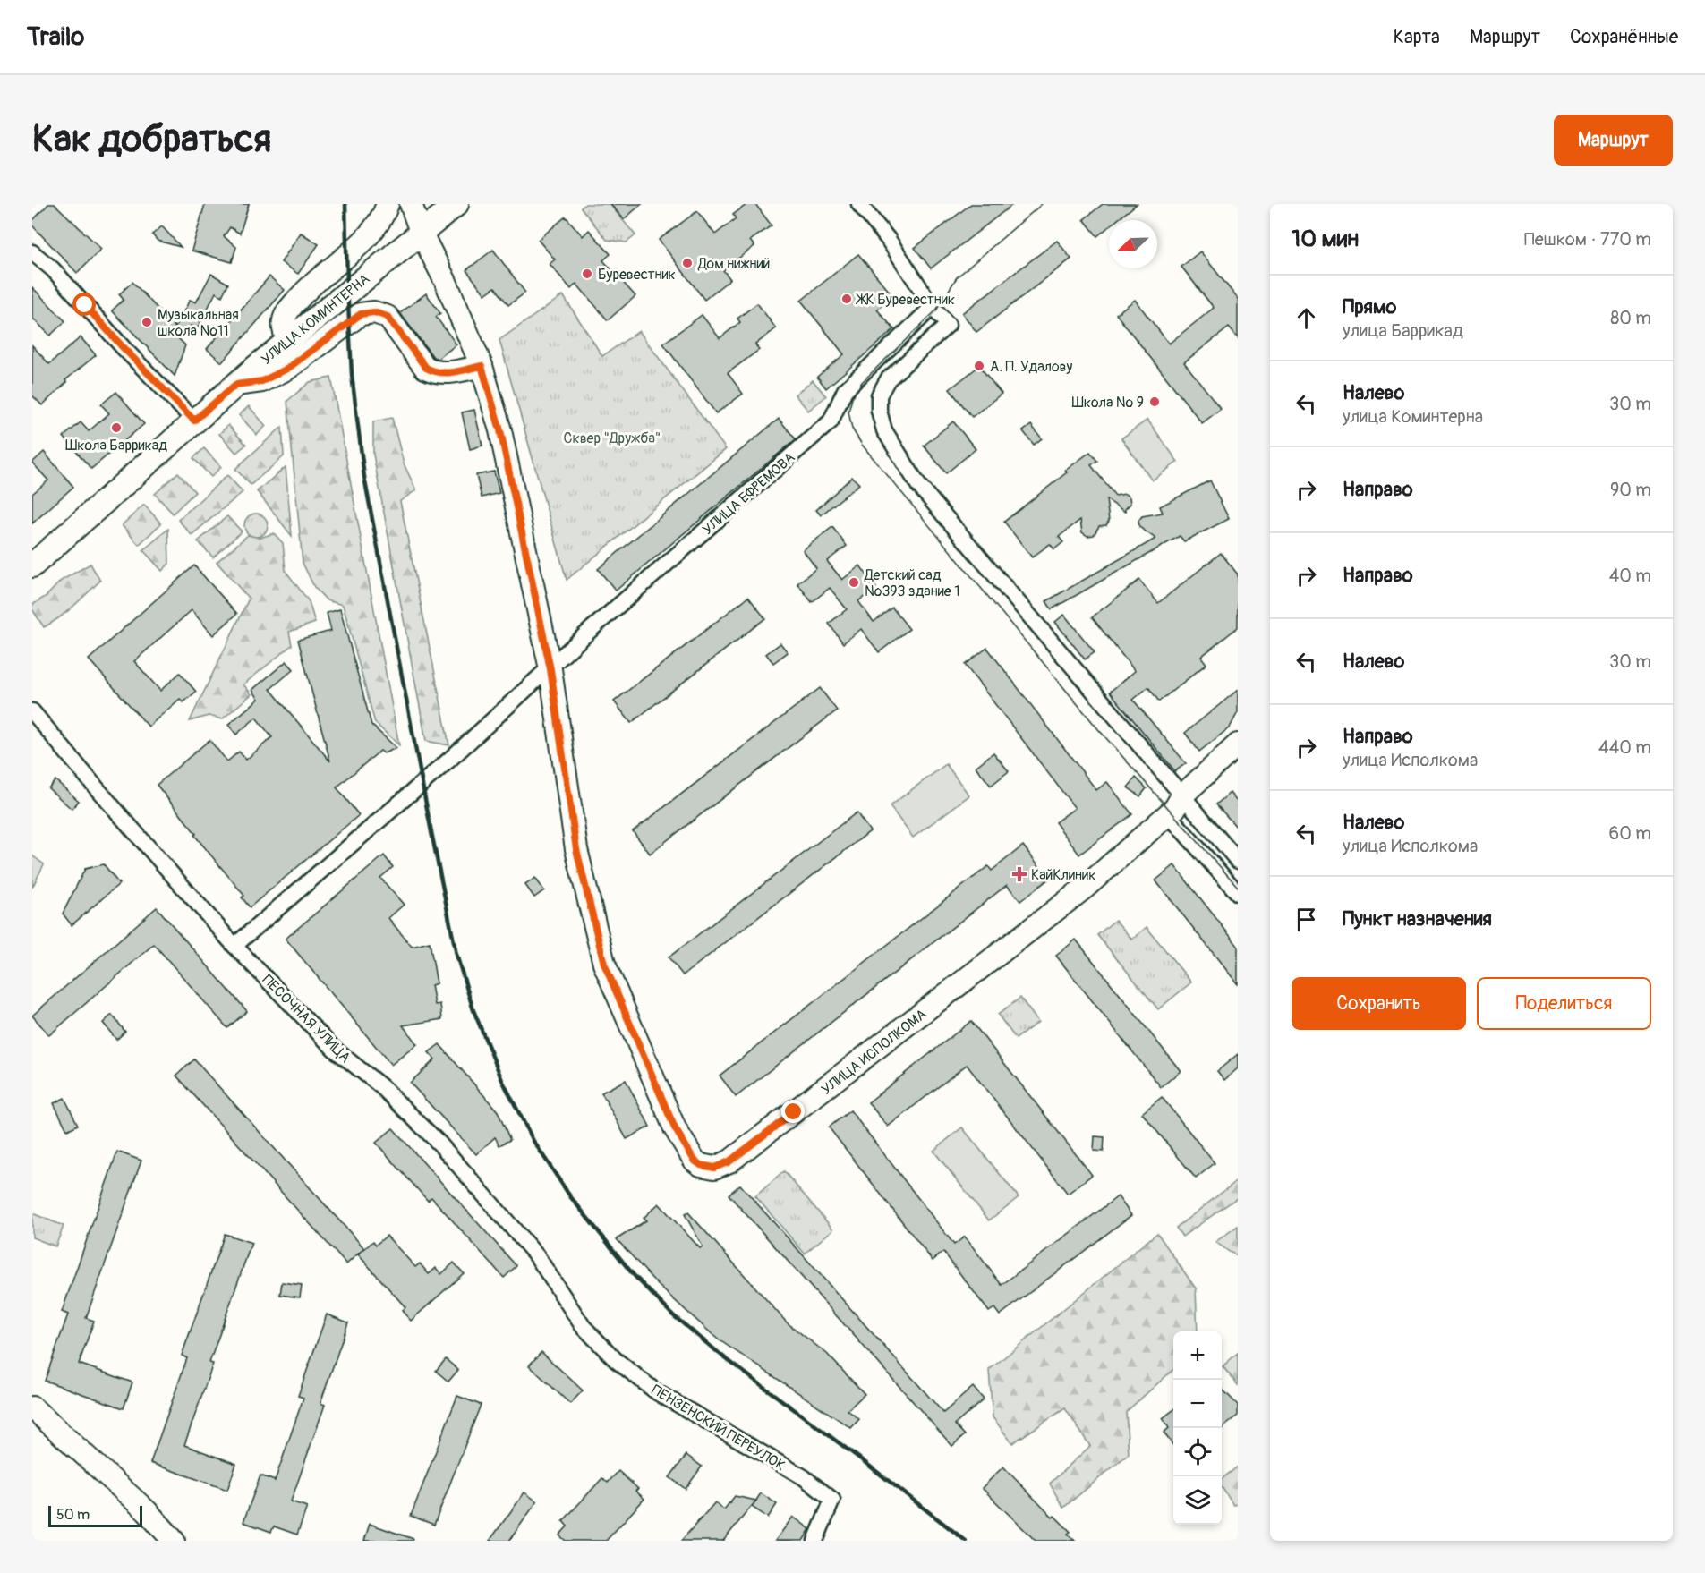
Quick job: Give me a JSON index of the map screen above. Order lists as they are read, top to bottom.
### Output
{
  "streets": {
    "main road": ["УЛИЦА КОМИНТЕРНА"],
    "street": [
      "УЛИЦА ЕФРЕМОВА",
      "ПЕСОЧНАЯ УЛИЦА",
      "УЛИЦА ИСПОЛКОМА",
      "ПЕНЗЕНСКИЙ ПЕРЕУЛОК"
    ]
  },
  "crossings": [
    ["УЛИЦА КОМИНТЕРНА", "УЛИЦА ИСПОЛКОМА"],
    ["УЛИЦА ЕФРЕМОВА", "ПЕСОЧНАЯ УЛИЦА"],
    ["УЛИЦА ЕФРЕМОВА", "УЛИЦА ИСПОЛКОМА"],
    ["ПЕСОЧНАЯ УЛИЦА", "ПЕНЗЕНСКИЙ ПЕРЕУЛОК"]
  ],
  "parks": ["Сквер \"Дружба\""],
  "places": {
    "other": [
      "Дом нижний",
      "Буревестник",
      "ЖК Буревестник",
      "Музыкальная школа №11",
      "А. П. Удалову",
      "Школа № 9",
      "Школа Баррикад",
      "Детский сад №393 здание 1"
    ],
    "health": ["КайКлиник"]
  },
  "scale_bar": "50 m",
  "north": "bottom left",
  "page": {
    "header": "Trailo",
    "nav": ["Карта", "Маршрут", "Сохранённые"],
    "buttons": [
      "Маршрут",
      ["Сохранить", "Поделиться"]
    ],
    "title": "Как добраться",
    "heading": ["10 мин", "Пешком · 770 m"],
    "list": [
      ["Прямо", "улица Баррикад", "80 m"],
      ["Налево", "улица Коминтерна", "30 m"],
      ["Направо", "90 m"],
      ["Направо", "40 m"],
      ["Налево", "30 m"],
      ["Направо", "улица Исполкома", "440 m"],
      ["Налево", "улица Исполкома", "60 m"],
      "Пункт назначения"
    ],
    "map_buttons": ["+", "−"],
    "scale": "50 m"
  }
}
